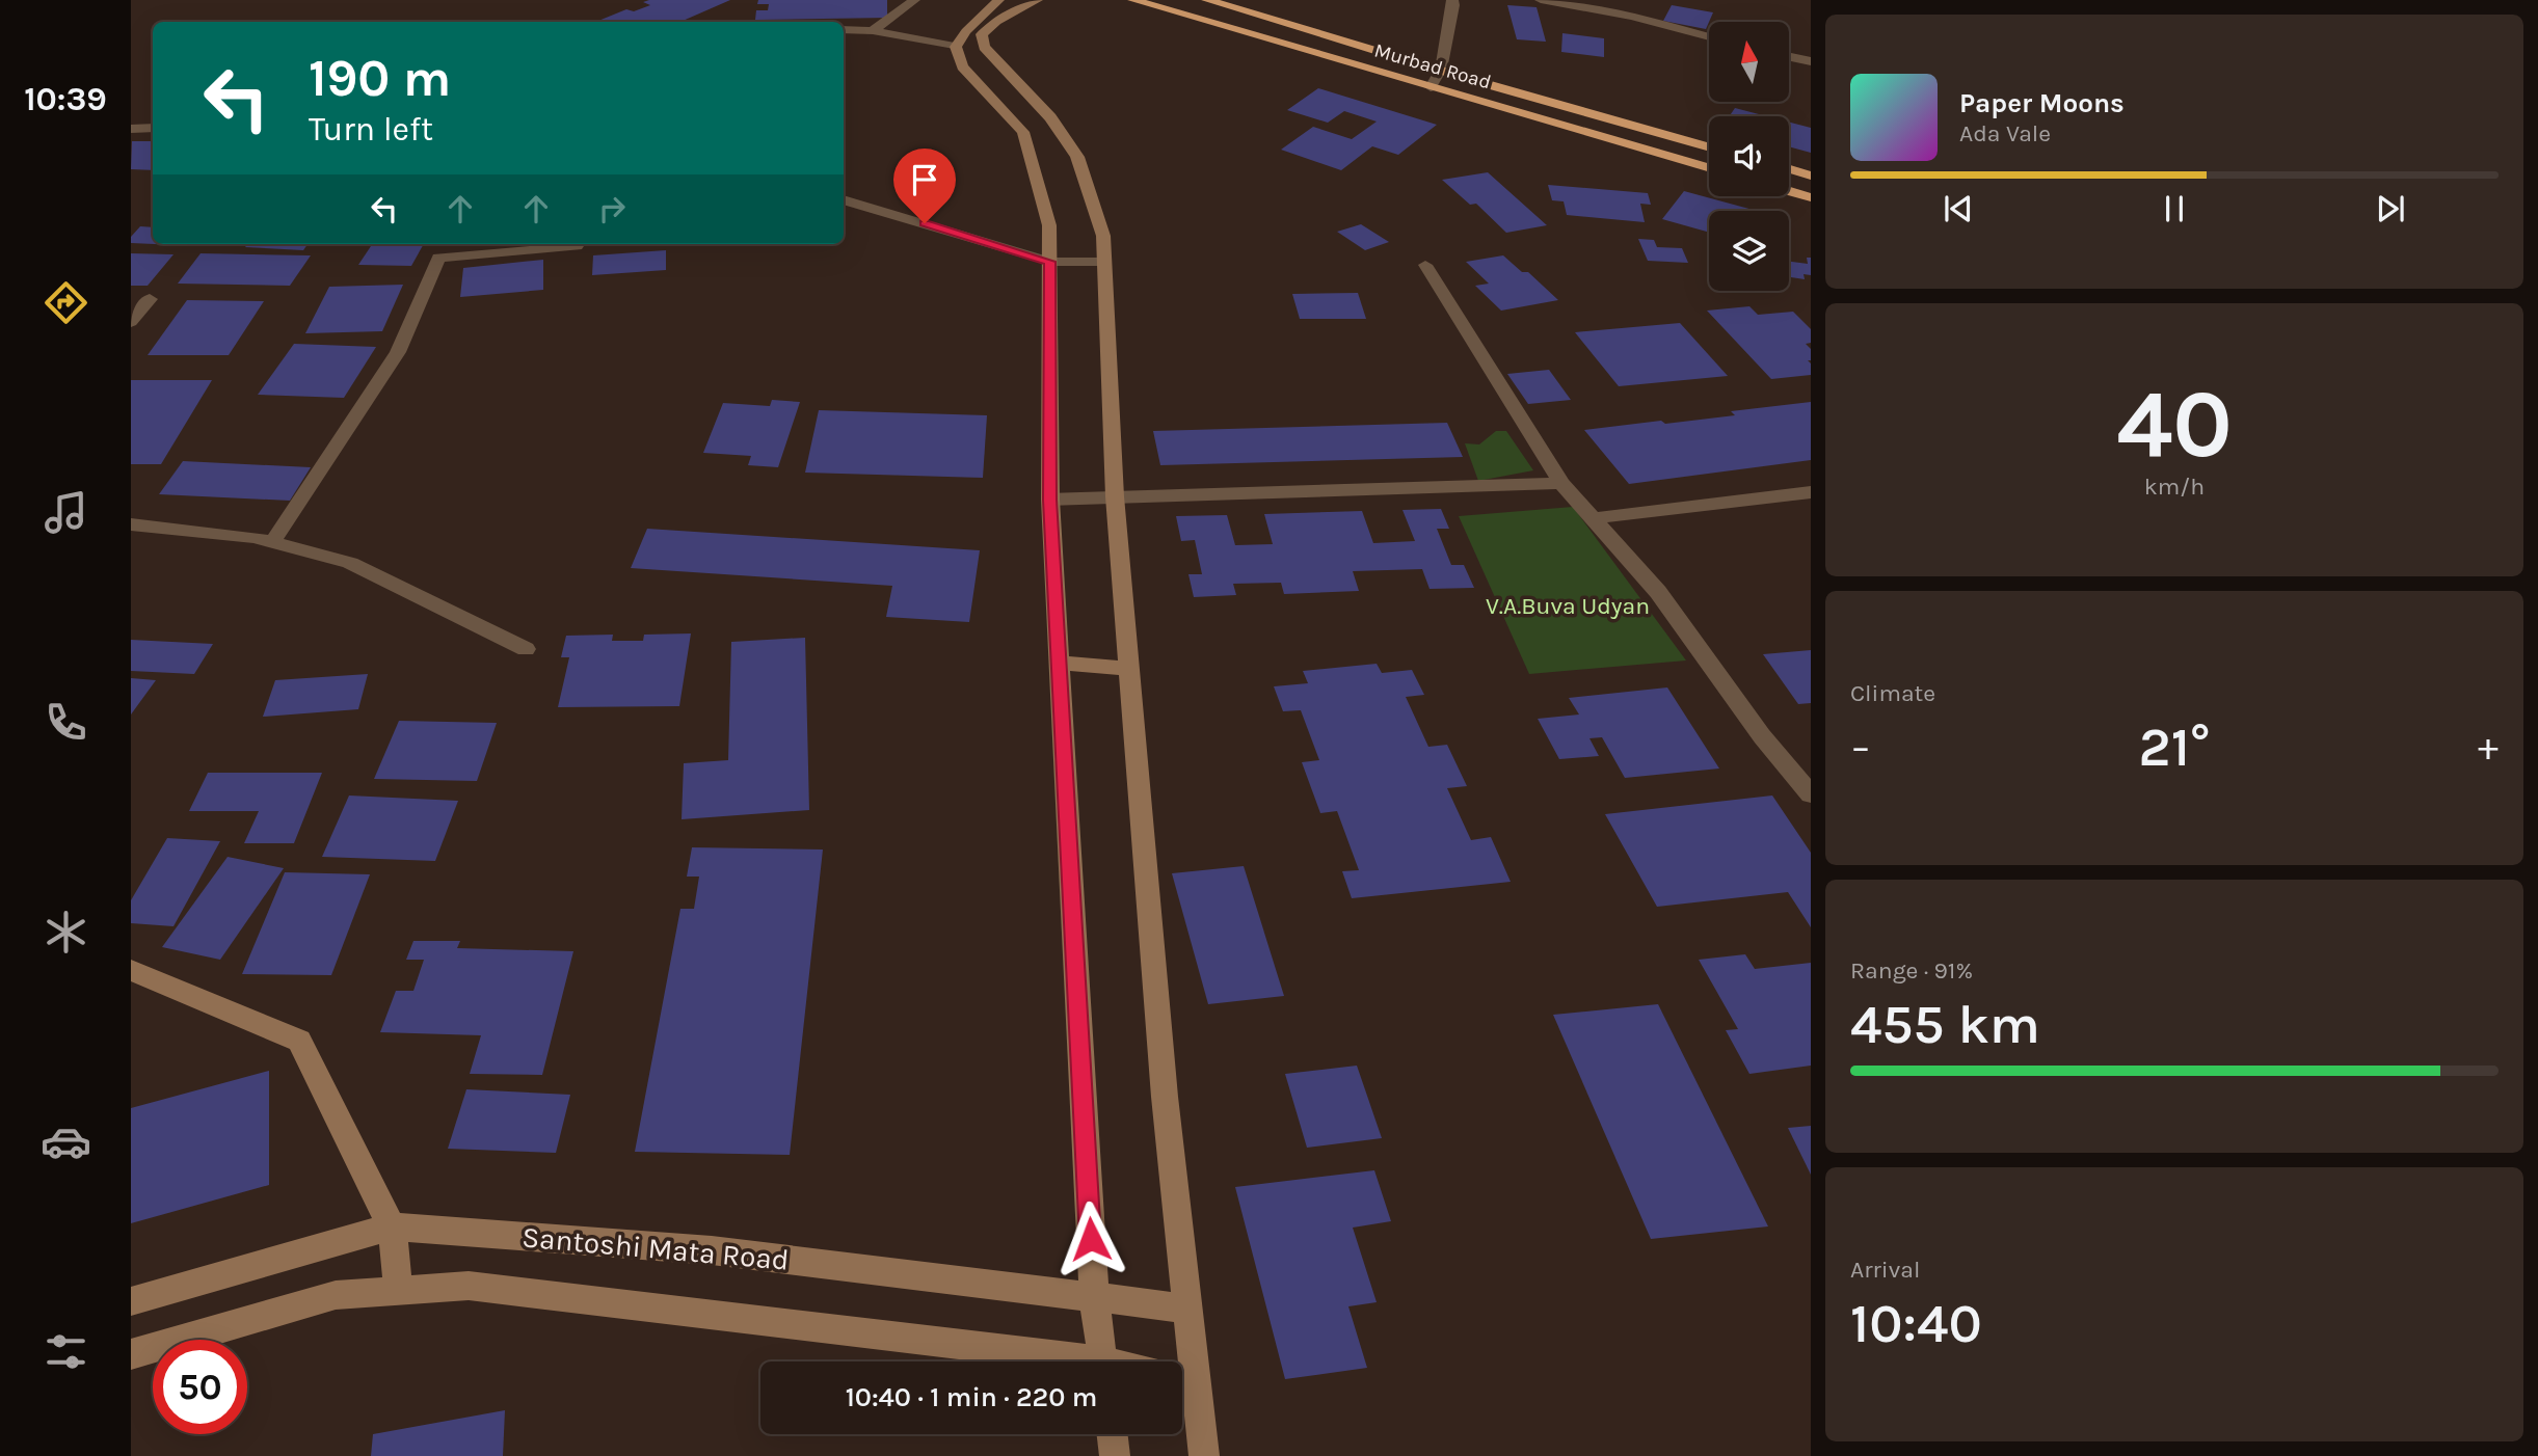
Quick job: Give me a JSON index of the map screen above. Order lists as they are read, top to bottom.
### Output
{
  "streets": {
    "highway": ["Murbad Road"],
    "main road": ["Santoshi Mata Road"]
  },
  "parks": ["V.A.Buva Udyan"],
  "north": "top",
  "page": {
    "tabs": "10:39",
    "turn": ["190 m", "Turn left"],
    "song": ["Paper Moons", "Ada Vale"],
    "tile": [
      ["40", "km/h"],
      "Climate",
      ["Range · 91%", "455 km"],
      ["Arrival", "10:40"]
    ],
    "heat": ["−", "21°", "+"],
    "limit": "50",
    "trip": "10:40 · 1 min · 220 m"
  }
}
